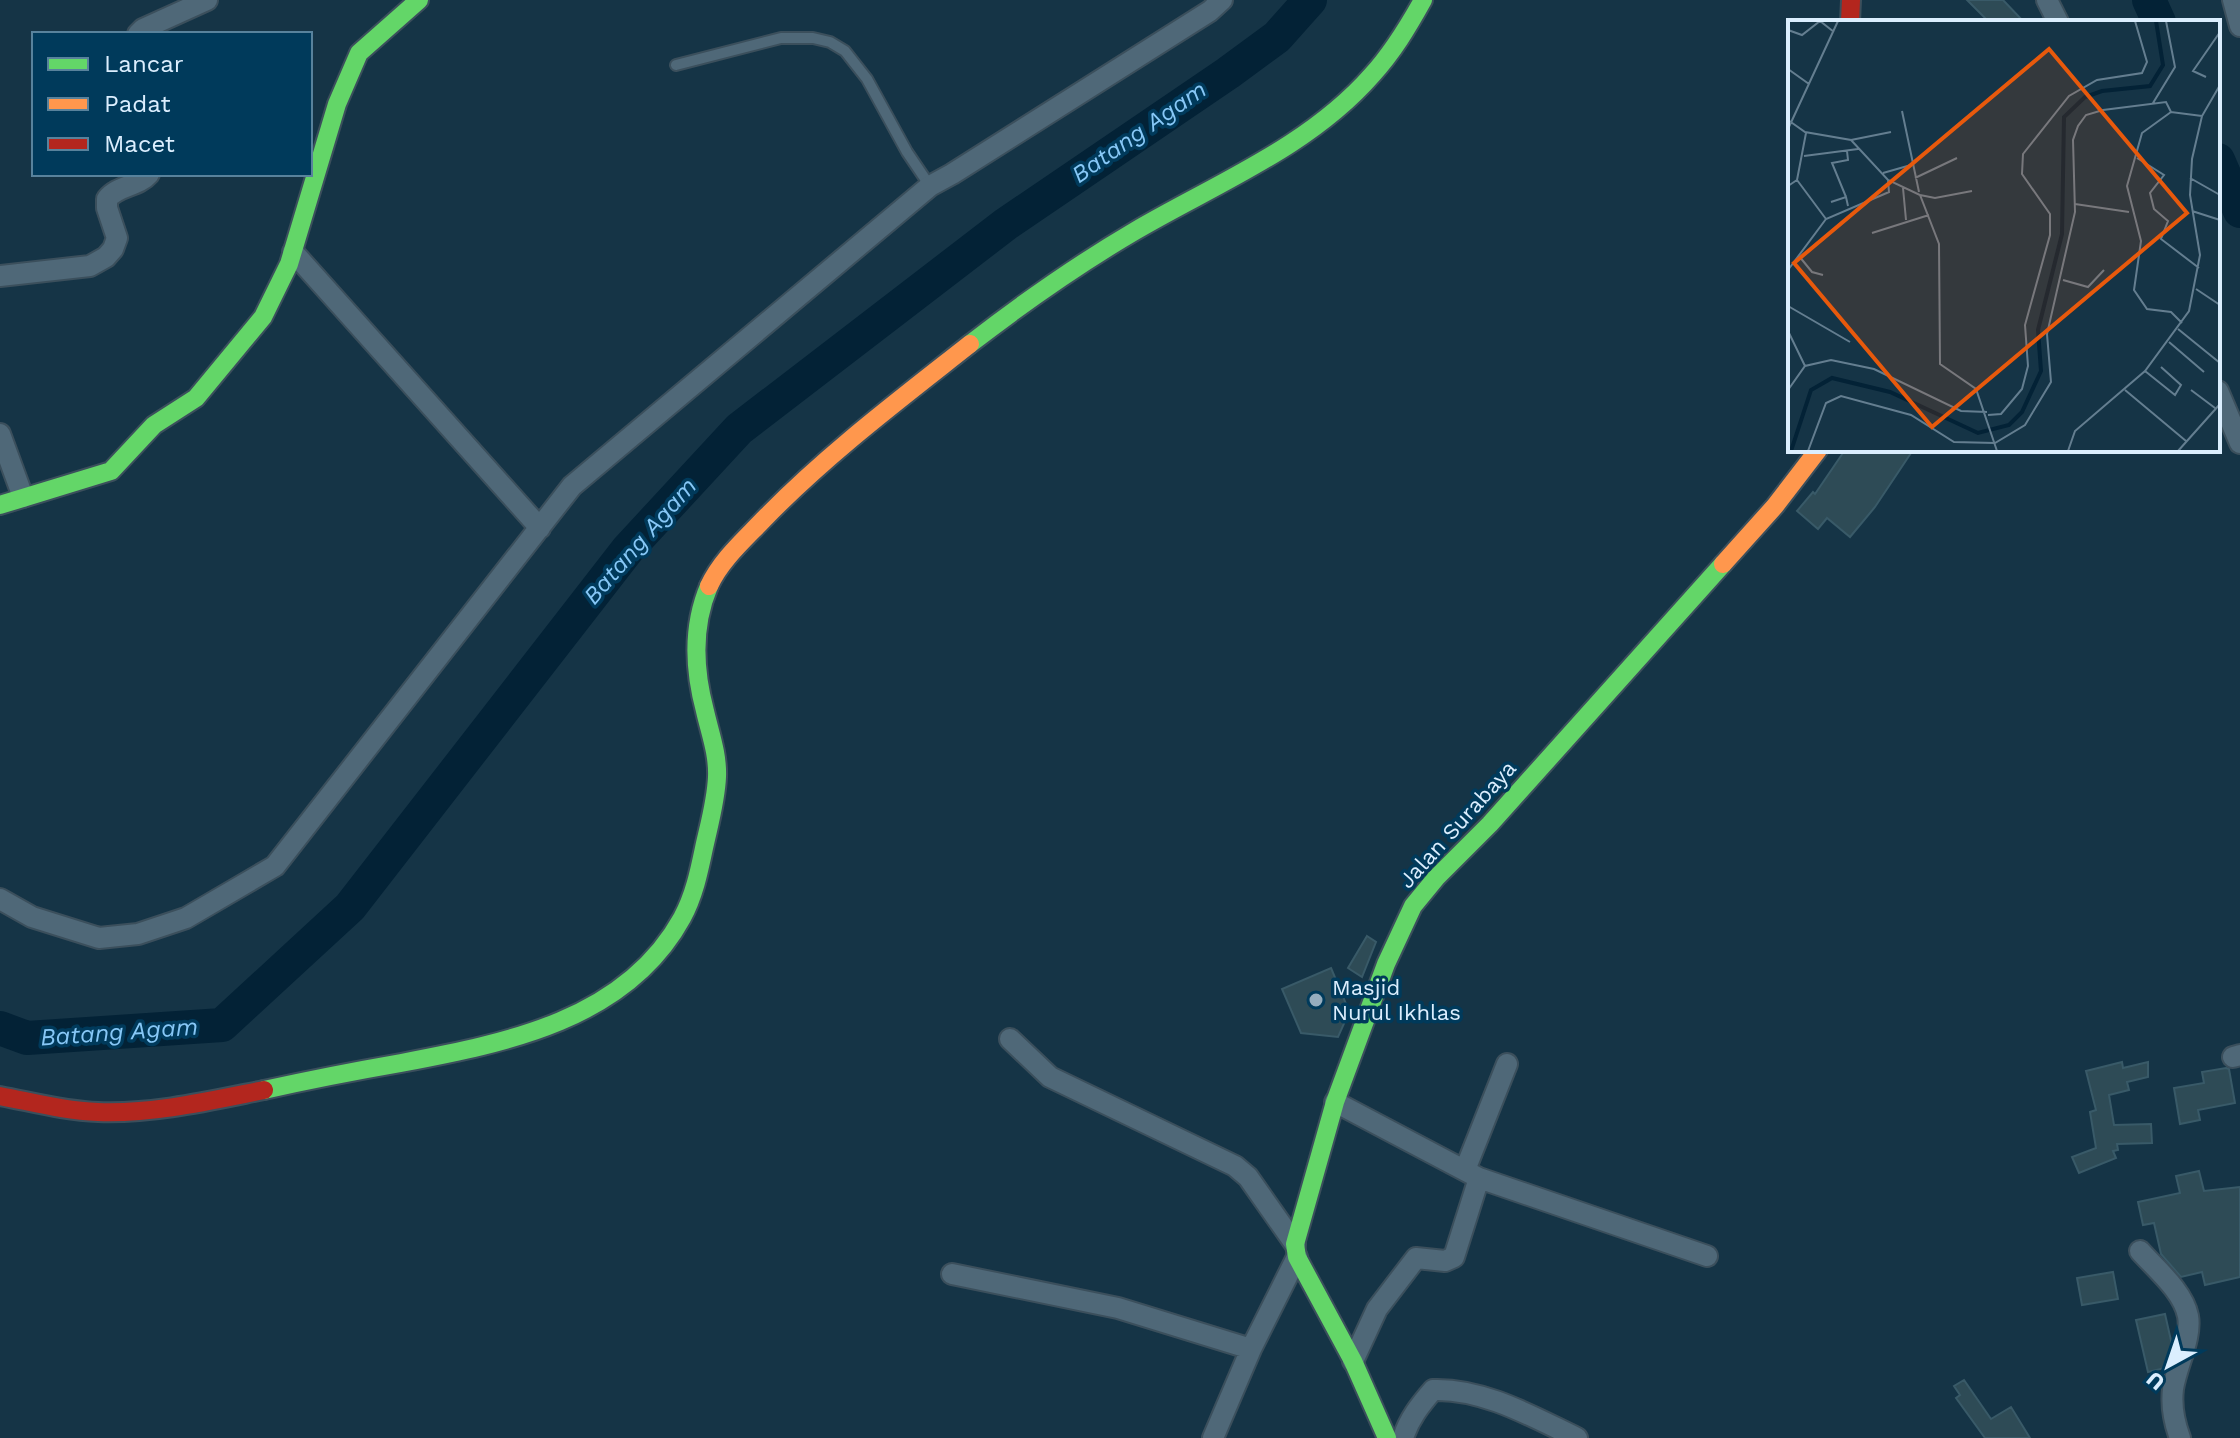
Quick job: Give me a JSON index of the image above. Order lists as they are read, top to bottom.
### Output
{
  "streets": {
    "street": ["Jalan Surabaya"]
  },
  "water": ["Batang Agam"],
  "places": ["Masjid Nurul Ikhlas"],
  "legend": ["Lancar", "Padat", "Macet"],
  "north": "bottom left"
}
